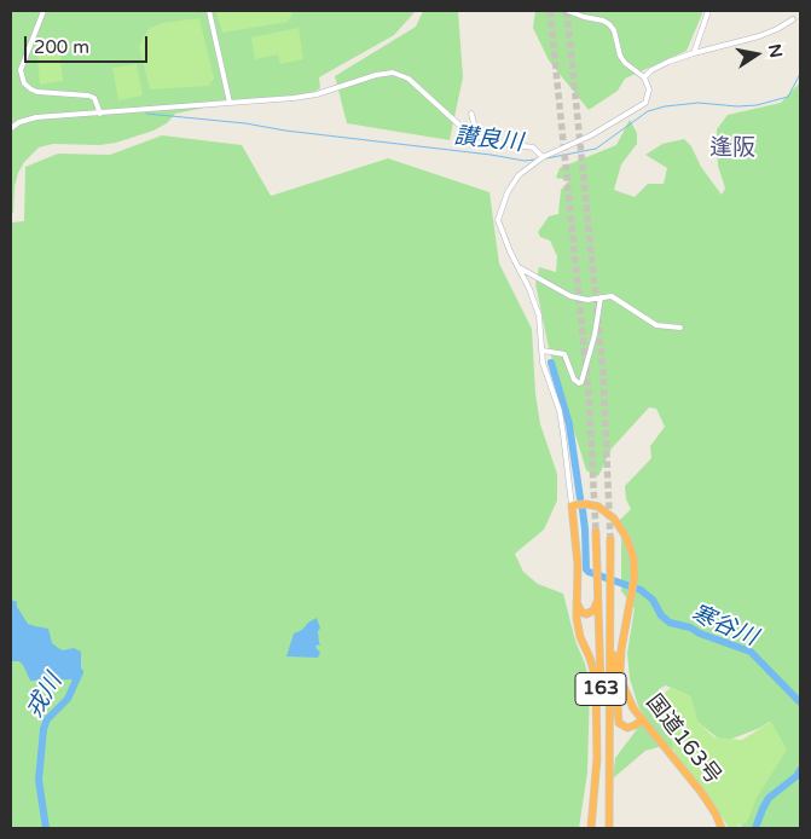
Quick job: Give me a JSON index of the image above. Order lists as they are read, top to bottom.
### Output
{
  "streets": {
    "highway": ["163", "国道163号"]
  },
  "crossings": [
    ["163", "国道163号"]
  ],
  "districts": ["逢阪"],
  "water": ["讃良川", "寒谷川", "戎川"],
  "scale_bar": "200 m",
  "north": "right"
}
